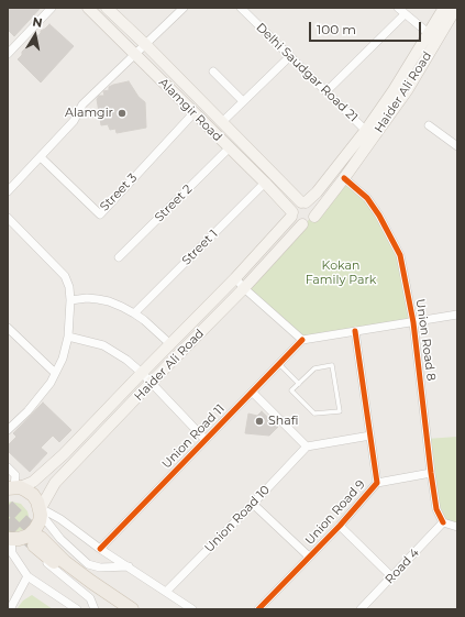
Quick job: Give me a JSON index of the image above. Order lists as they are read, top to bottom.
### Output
{
  "streets": {
    "main road": ["Haider Ali Road", "Alamgir Road"],
    "street": [
      "Delhi Saudgar Road 21",
      "Street 3",
      "Street 2",
      "Street 1",
      "Union Road 8",
      "Union Road 11",
      "Union Road 9",
      "Union Road 10",
      "Road 4"
    ]
  },
  "crossings": [
    ["Delhi Saudgar Road 21", "Haider Ali Road"],
    ["Haider Ali Road", "Alamgir Road"],
    ["Haider Ali Road", "Union Road 8"],
    ["Alamgir Road", "Street 3"],
    ["Alamgir Road", "Street 2"],
    ["Alamgir Road", "Street 1"],
    ["Union Road 8", "Road 4"]
  ],
  "parks": ["Kokan Family Park"],
  "places": ["Alamgir", "Shafi"],
  "scale_bar": "100 m",
  "north": "top"
}
